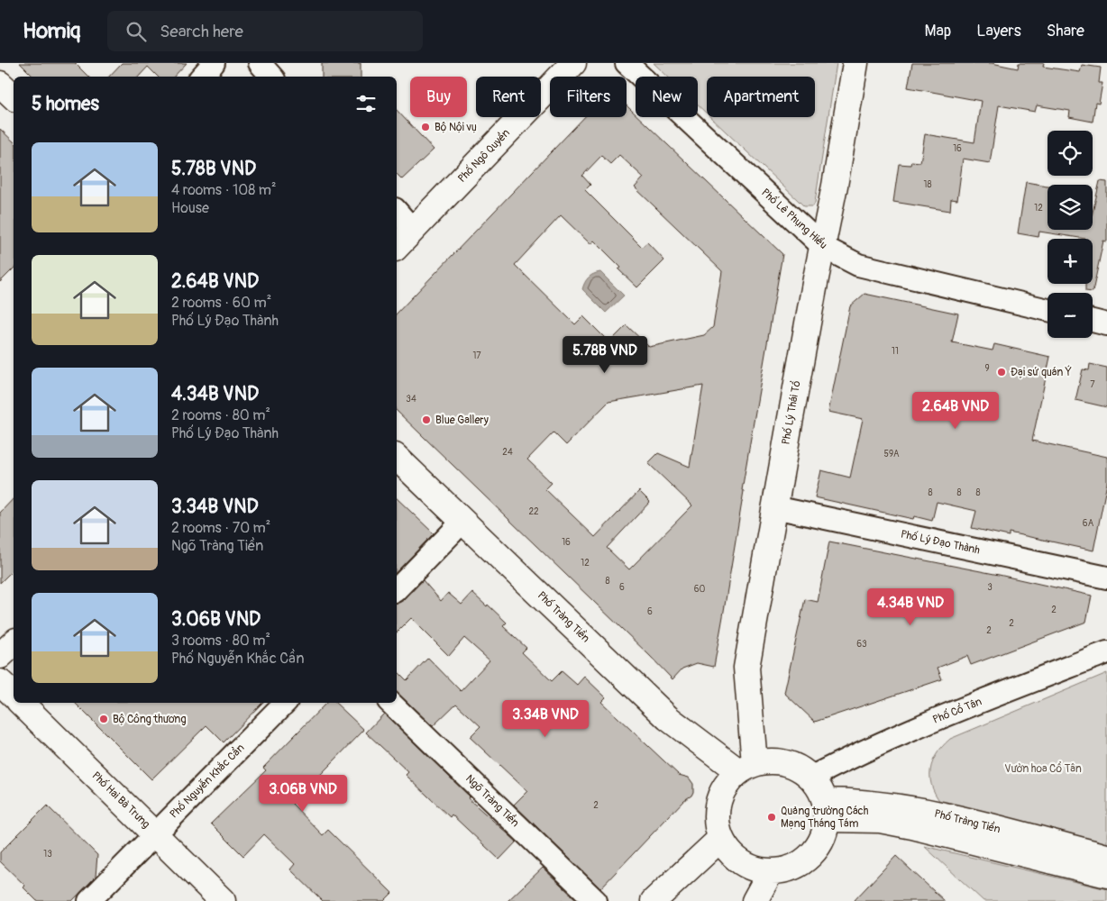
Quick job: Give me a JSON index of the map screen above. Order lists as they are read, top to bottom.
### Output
{
  "streets": {
    "street": [
      "Phố Ngô Quyền",
      "Phố Lê Phụng Hiểu",
      "Phố Lý Thái Tổ",
      "Phố Lý Đạo Thành",
      "Phố Tràng Tiền",
      "Phố Cổ Tân",
      "Phố Nguyễn Khắc Cần",
      "Phố Hai Bà Trưng",
      "Ngõ Tràng Tiền"
    ]
  },
  "crossings": [
    ["Phố Lê Phụng Hiểu", "Phố Lý Thái Tổ"],
    ["Phố Lý Thái Tổ", "Phố Lý Đạo Thành"],
    ["Phố Lý Thái Tổ", "Phố Tràng Tiền"],
    ["Phố Lý Thái Tổ", "Phố Cổ Tân"],
    ["Phố Tràng Tiền", "Phố Cổ Tân"],
    ["Phố Nguyễn Khắc Cần", "Phố Hai Bà Trưng"]
  ],
  "parks": ["Vườn hoa Cổ Tân"],
  "places": [
    "Bộ Nội vụ",
    "Đại sứ quán Ý",
    "Blue Gallery",
    "Bộ Công thương",
    "Quảng trường Cách Mạng Tháng Tám"
  ],
  "house_numbers": [
    "16",
    "18",
    "12",
    "11",
    "17",
    "9",
    "7",
    "34",
    "24",
    "59A",
    "8",
    "8",
    "8",
    "22",
    "6A",
    "16",
    "12",
    "8",
    "6",
    "3",
    "60",
    "2",
    "6",
    "2",
    "2",
    "63",
    "2",
    "13"
  ],
  "page": {
    "header": "Homiq",
    "search": "Search here",
    "nav": ["Map", "Layers", "Share"],
    "chip": [
      "Buy",
      "Rent",
      "Filters",
      "New",
      "Apartment"
    ],
    "heading": "5 homes",
    "map_buttons": ["+", "−"],
    "list": [
      {
        "name": "5.78B VND",
        "note": "4 rooms · 108 m² · House"
      },
      {
        "name": "2.64B VND",
        "note": "2 rooms · 60 m² · Phố Lý Đạo Thành"
      },
      {
        "name": "4.34B VND",
        "note": "2 rooms · 80 m² · Phố Lý Đạo Thành"
      },
      {
        "name": "3.34B VND",
        "note": "2 rooms · 70 m² · Ngõ Tràng Tiền"
      },
      {
        "name": "3.06B VND",
        "note": "3 rooms · 80 m² · Phố Nguyễn Khắc Cần"
      }
    ],
    "price": [
      "5.78B VND",
      "2.64B VND",
      "4.34B VND",
      "3.34B VND",
      "3.06B VND"
    ]
  }
}
